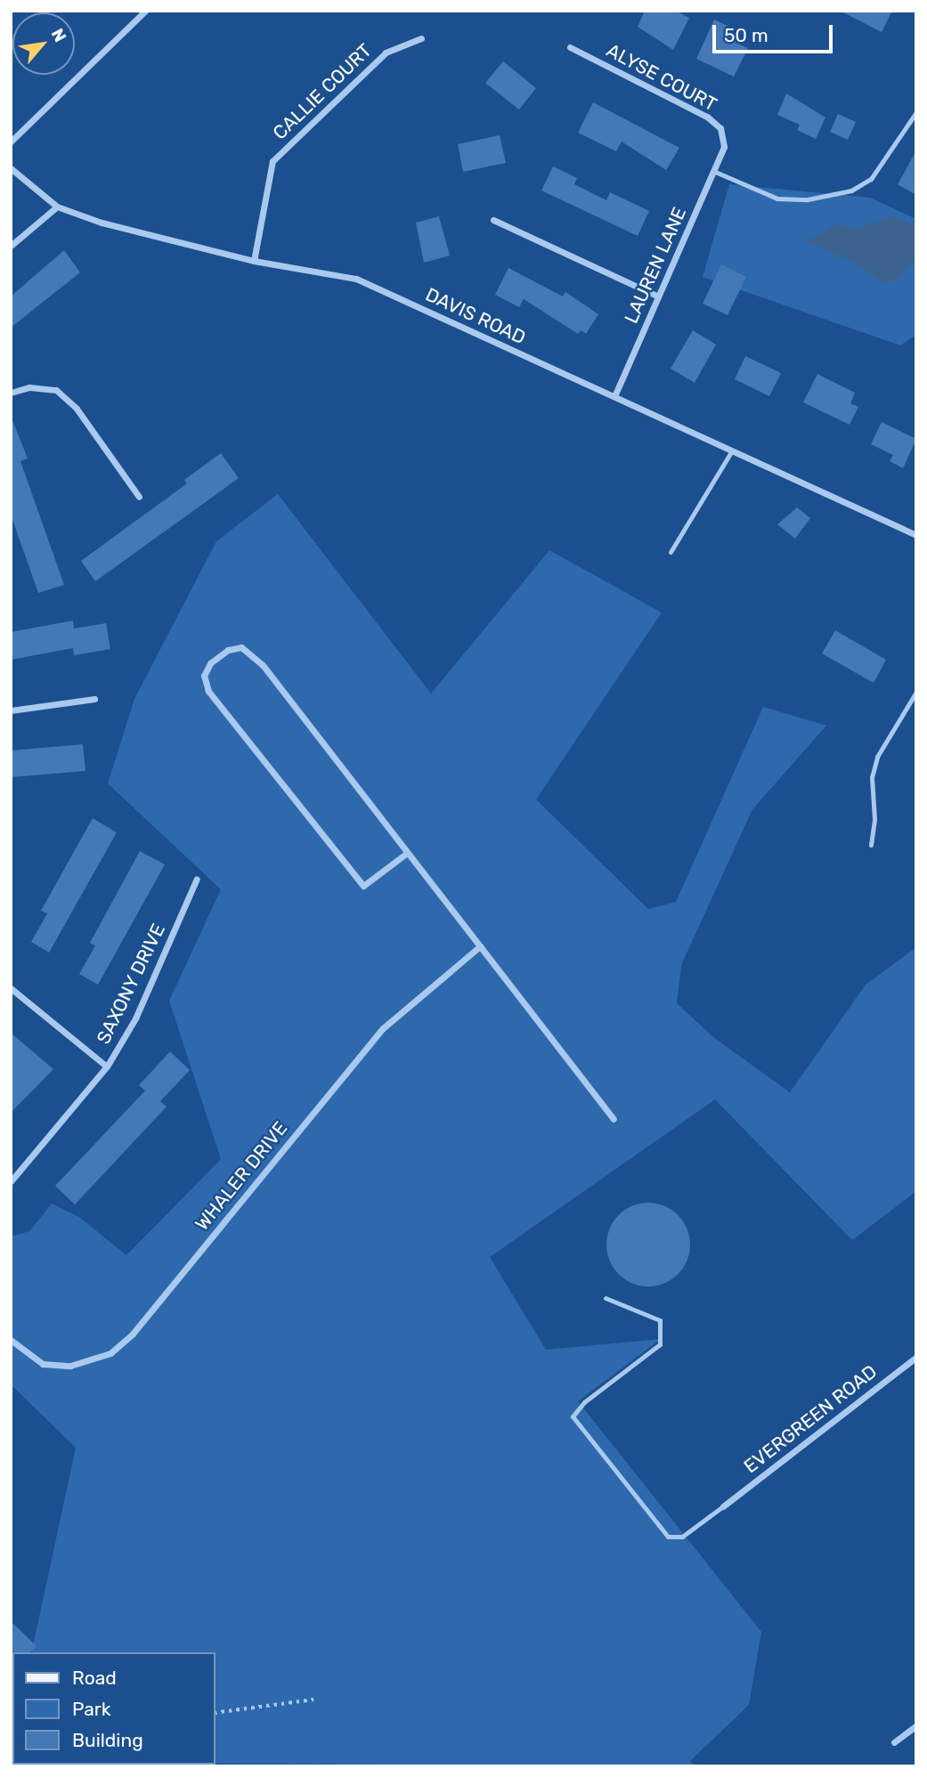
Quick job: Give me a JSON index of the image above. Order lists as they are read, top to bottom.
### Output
{
  "streets": {
    "street": [
      "ALYSE COURT",
      "CALLIE COURT",
      "LAUREN LANE",
      "DAVIS ROAD",
      "SAXONY DRIVE",
      "WHALER DRIVE",
      "EVERGREEN ROAD"
    ]
  },
  "crossings": [
    ["ALYSE COURT", "LAUREN LANE"],
    ["CALLIE COURT", "DAVIS ROAD"],
    ["LAUREN LANE", "DAVIS ROAD"]
  ],
  "legend": ["Road", "Park", "Building"],
  "scale_bar": "50 m",
  "north": "top right"
}
